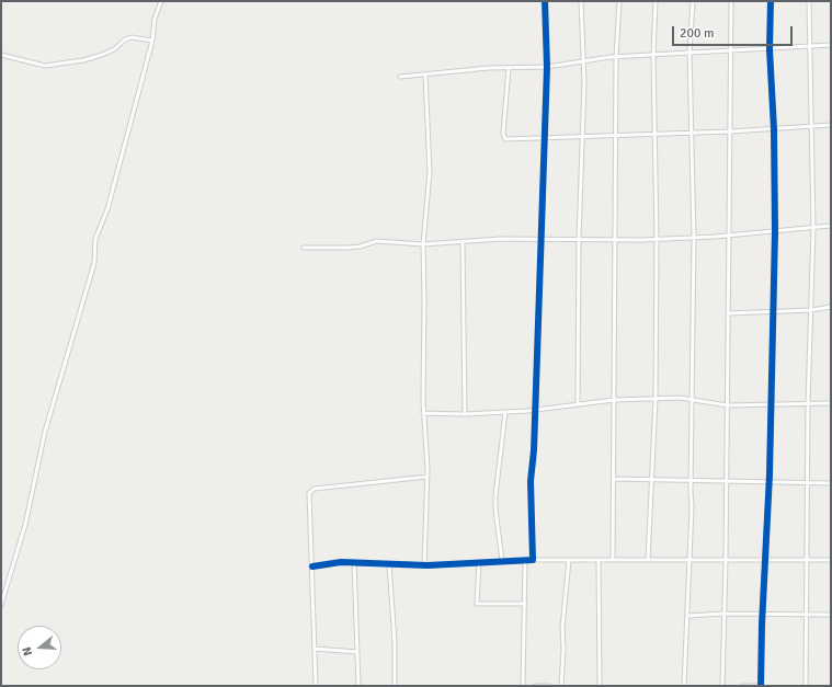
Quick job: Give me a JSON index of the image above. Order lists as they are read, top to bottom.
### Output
{
  "scale_bar": "200 m",
  "north": "left"
}
